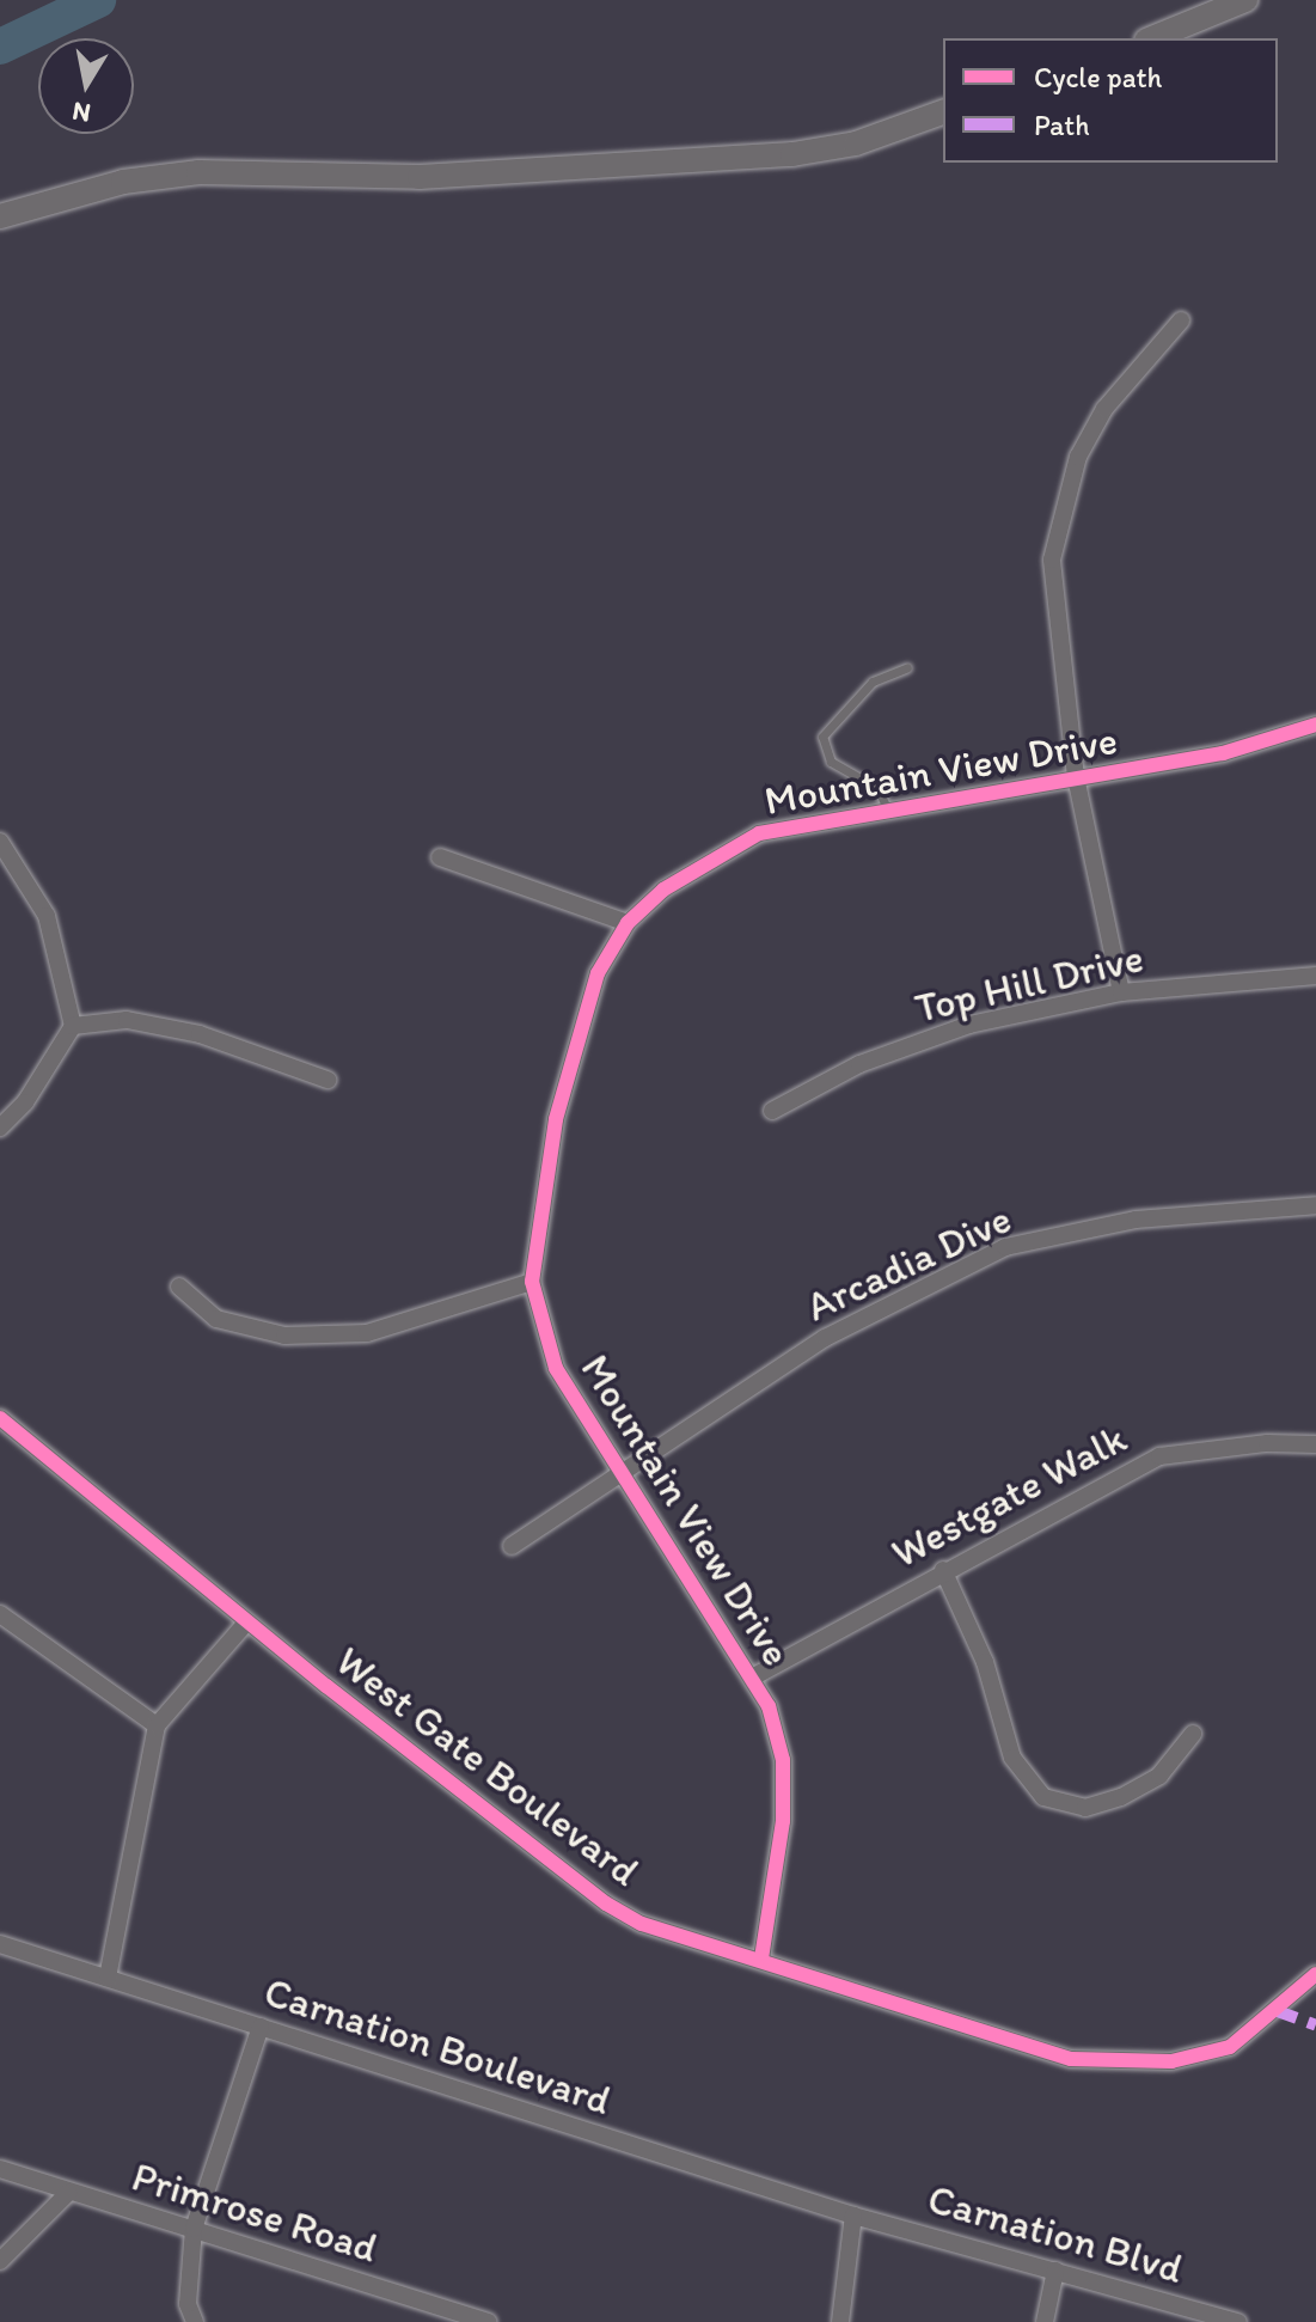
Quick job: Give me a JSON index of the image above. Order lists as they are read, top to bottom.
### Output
{
  "streets": {
    "street": [
      "Mountain View Drive",
      "Top Hill Drive",
      "Arcadia Dive",
      "Westgate Walk",
      "West Gate Boulevard",
      "Carnation Boulevard",
      "Primrose Road",
      "Carnation Blvd"
    ]
  },
  "crossings": [
    ["Mountain View Drive", "Arcadia Dive"],
    ["Mountain View Drive", "Westgate Walk"],
    ["Mountain View Drive", "West Gate Boulevard"],
    ["Carnation Boulevard", "Carnation Blvd"]
  ],
  "legend": ["Cycle path", "Path"],
  "north": "bottom"
}
